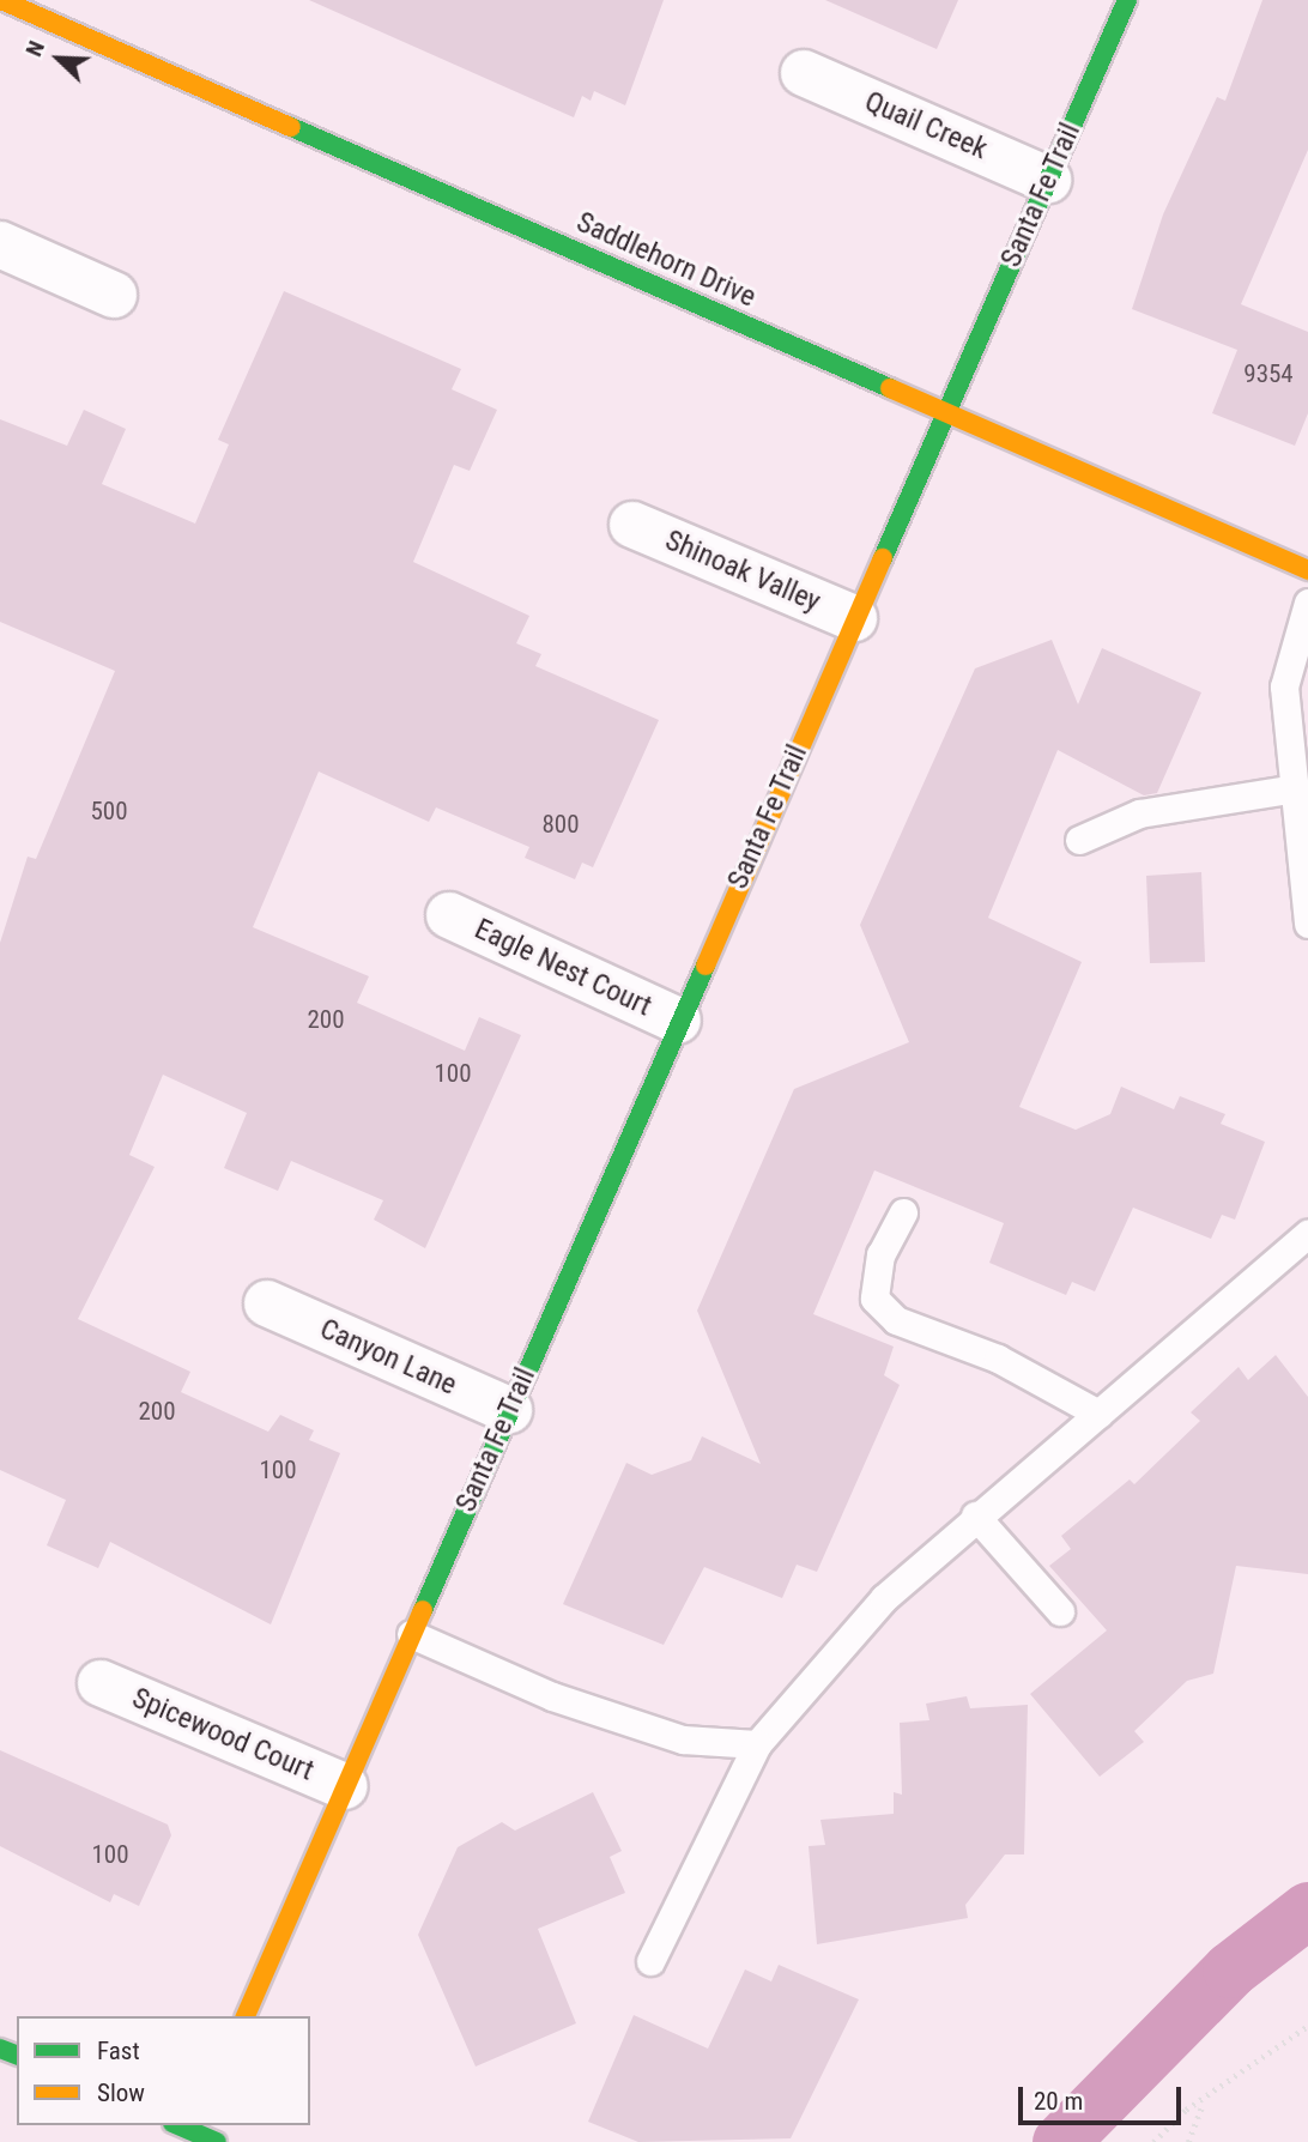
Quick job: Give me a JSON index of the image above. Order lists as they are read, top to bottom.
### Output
{
  "streets": {
    "street": [
      "Quail Creek",
      "Santa Fe Trail",
      "Saddlehorn Drive",
      "Shinoak Valley",
      "Eagle Nest Court",
      "Canyon Lane",
      "Spicewood Court"
    ]
  },
  "crossings": [
    ["Quail Creek", "Santa Fe Trail"],
    ["Santa Fe Trail", "Saddlehorn Drive"],
    ["Santa Fe Trail", "Shinoak Valley"],
    ["Santa Fe Trail", "Eagle Nest Court"],
    ["Santa Fe Trail", "Canyon Lane"],
    ["Santa Fe Trail", "Spicewood Court"]
  ],
  "house_numbers": [
    "9354",
    "500",
    "800",
    "200",
    "100",
    "200",
    "100",
    "100"
  ],
  "legend": ["Fast", "Slow"],
  "scale_bar": "20 m",
  "north": "top left"
}
